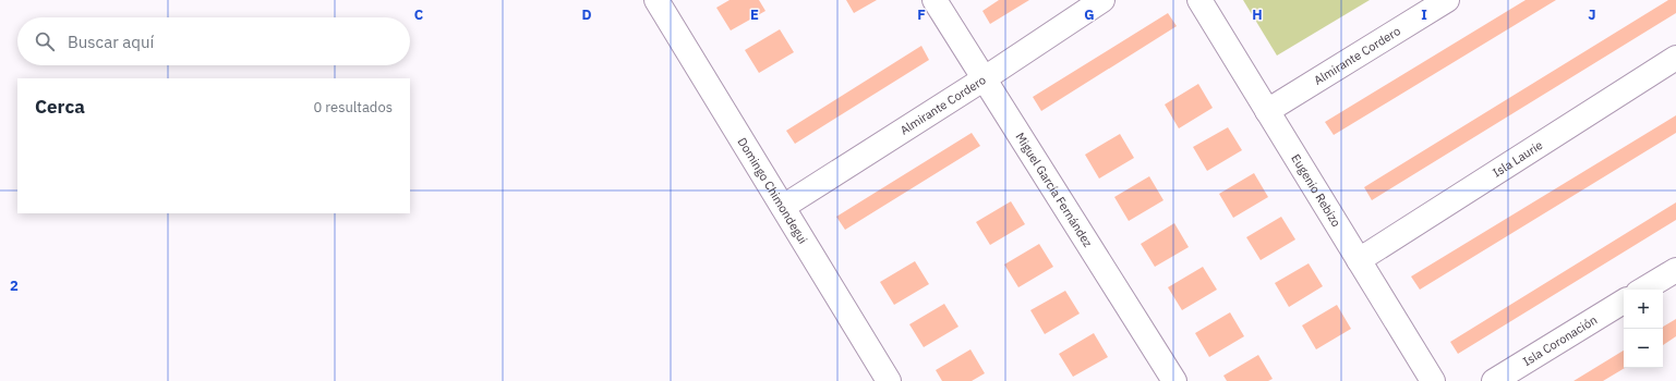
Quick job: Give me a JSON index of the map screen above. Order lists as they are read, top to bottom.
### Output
{
  "streets": {
    "street": [
      "Almirante Cordero",
      "Isla Laurie",
      "Domingo Chimondegui",
      "Miguel García Fernández",
      "Eugenio Rebizo",
      "Isla Coronación"
    ]
  },
  "crossings": [
    ["Almirante Cordero", "Domingo Chimondegui"],
    ["Almirante Cordero", "Miguel García Fernández"],
    ["Almirante Cordero", "Eugenio Rebizo"],
    ["Isla Laurie", "Eugenio Rebizo"]
  ],
  "page": {
    "search": "Buscar aquí",
    "heading": ["Cerca", "0 resultados"],
    "map_buttons": ["+", "−"]
  },
  "grid": {
    "columns": [
      "C",
      "D",
      "E",
      "F",
      "G",
      "H",
      "I",
      "J"
    ],
    "rows": ["2"]
  }
}
